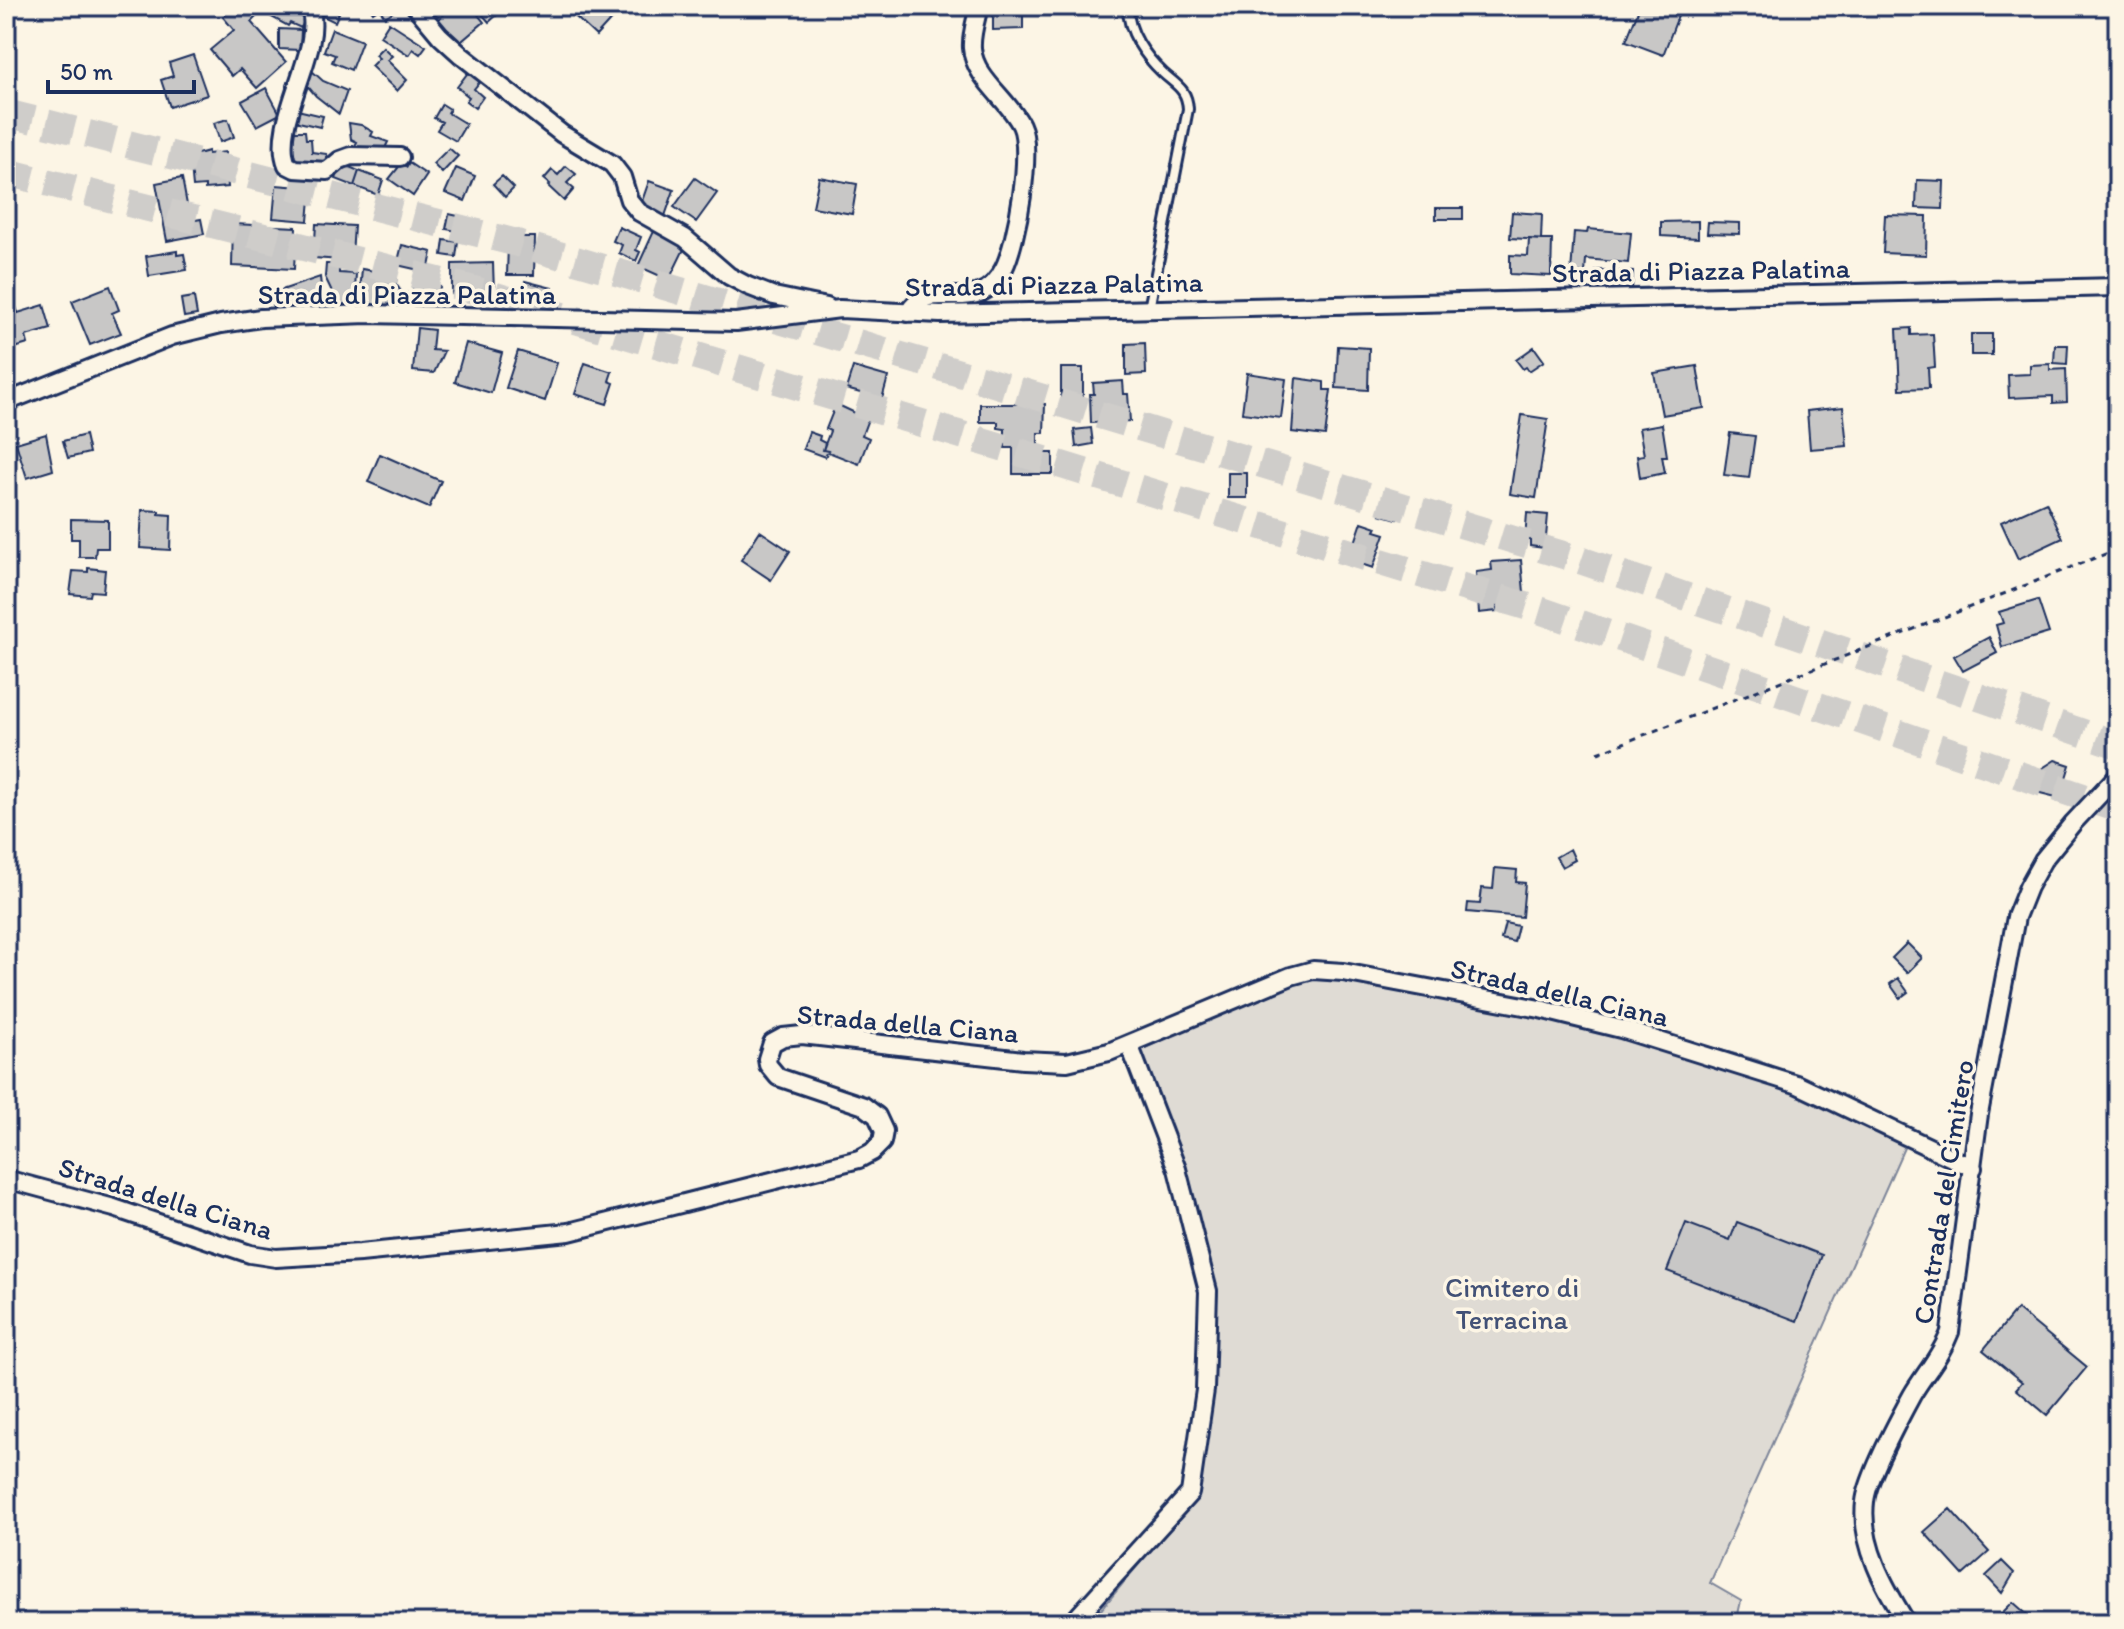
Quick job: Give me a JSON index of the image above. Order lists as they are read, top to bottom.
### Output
{
  "streets": {
    "street": ["Strada di Piazza Palatina", "Strada della Ciana", "Contrada del Cimitero"]
  },
  "crossings": [
    ["Strada della Ciana", "Contrada del Cimitero"]
  ],
  "parks": ["Cimitero di Terracina"],
  "scale_bar": "50 m"
}
